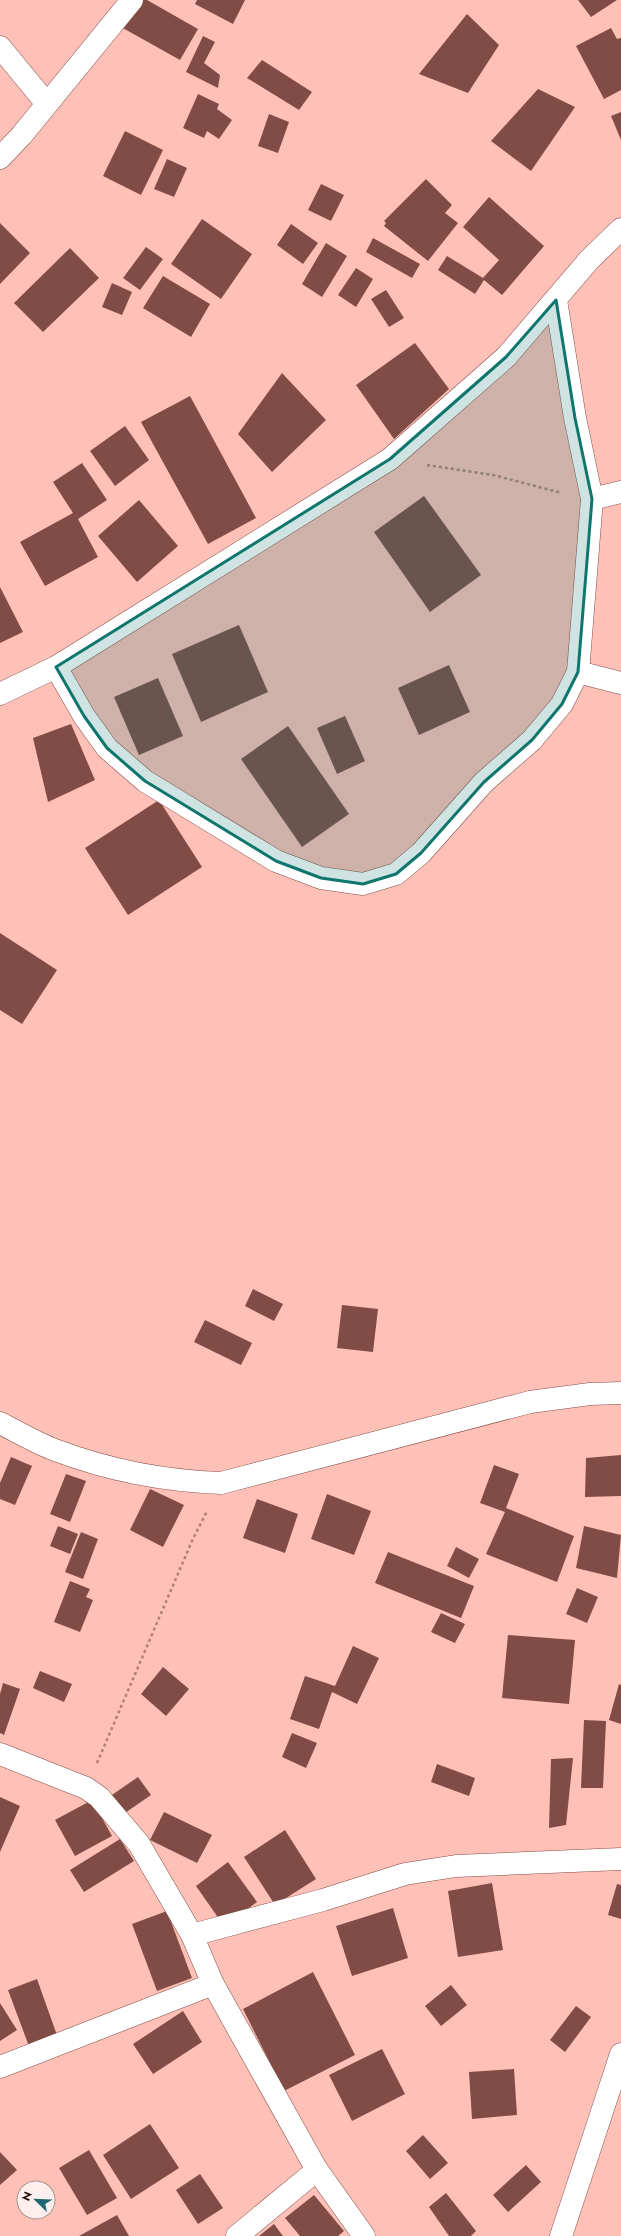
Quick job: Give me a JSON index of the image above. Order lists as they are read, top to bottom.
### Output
{
  "north": "top left"
}
